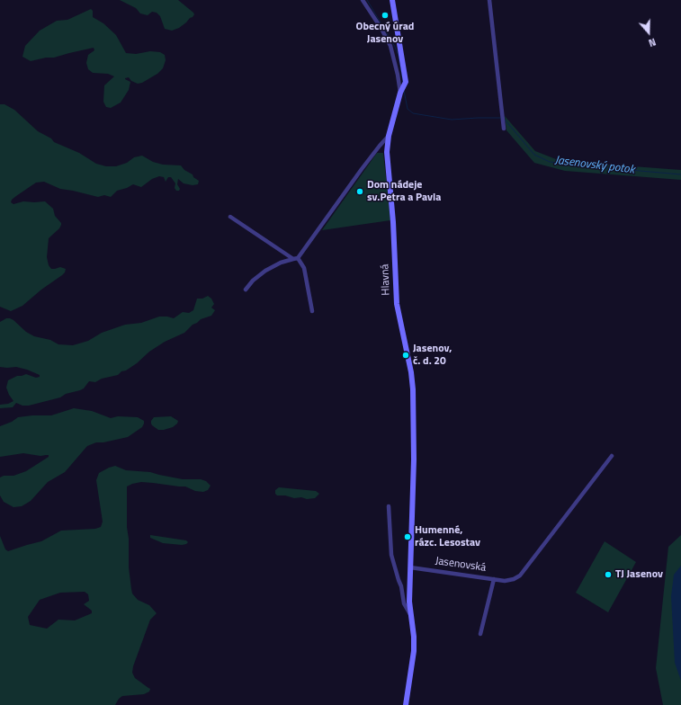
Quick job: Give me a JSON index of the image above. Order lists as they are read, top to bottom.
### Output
{
  "streets": {
    "street": ["Hlavná", "Jasenovská"]
  },
  "crossings": [
    ["Hlavná", "Jasenovská"]
  ],
  "water": ["Jasenovský potok"],
  "places": [
    "Obecný úrad Jasenov",
    "Dom nádeje sv.Petra a Pavla",
    "Jasenov, č. d. 20",
    "Humenné, rázc. Lesostav",
    "TJ Jasenov"
  ],
  "north": "bottom"
}
